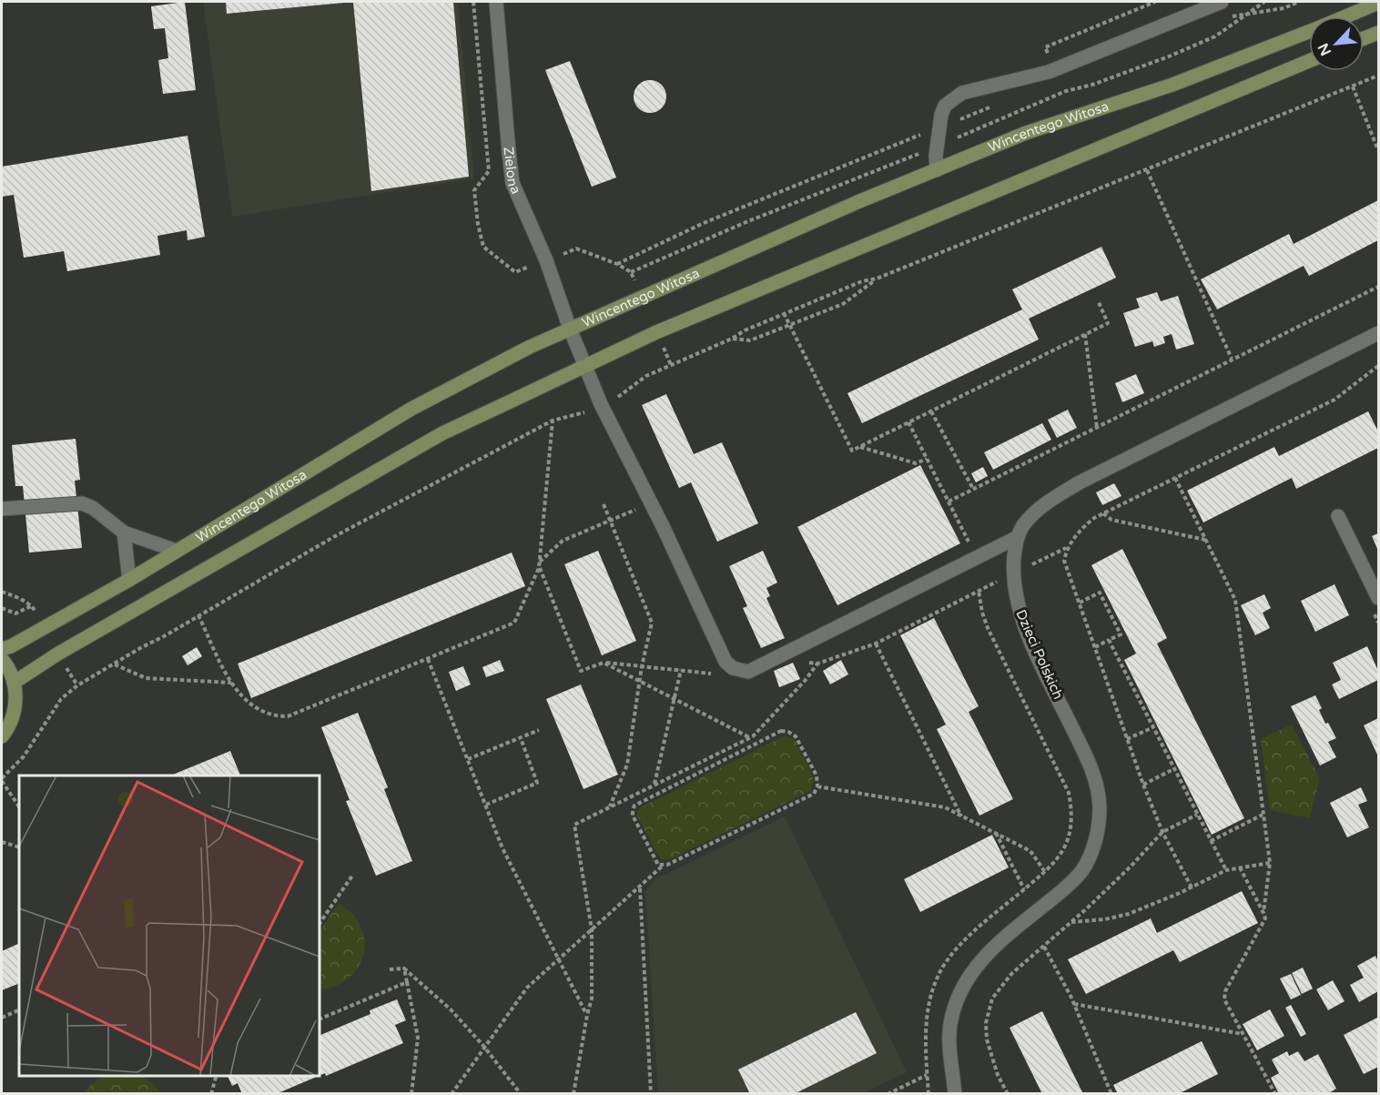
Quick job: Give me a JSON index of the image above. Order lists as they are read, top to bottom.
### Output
{
  "streets": {
    "main road": ["Wincentego Witosa"],
    "street": ["Zielona", "Dzieci Polskich"]
  },
  "crossings": [
    ["Wincentego Witosa", "Zielona"]
  ],
  "north": "bottom left"
}
